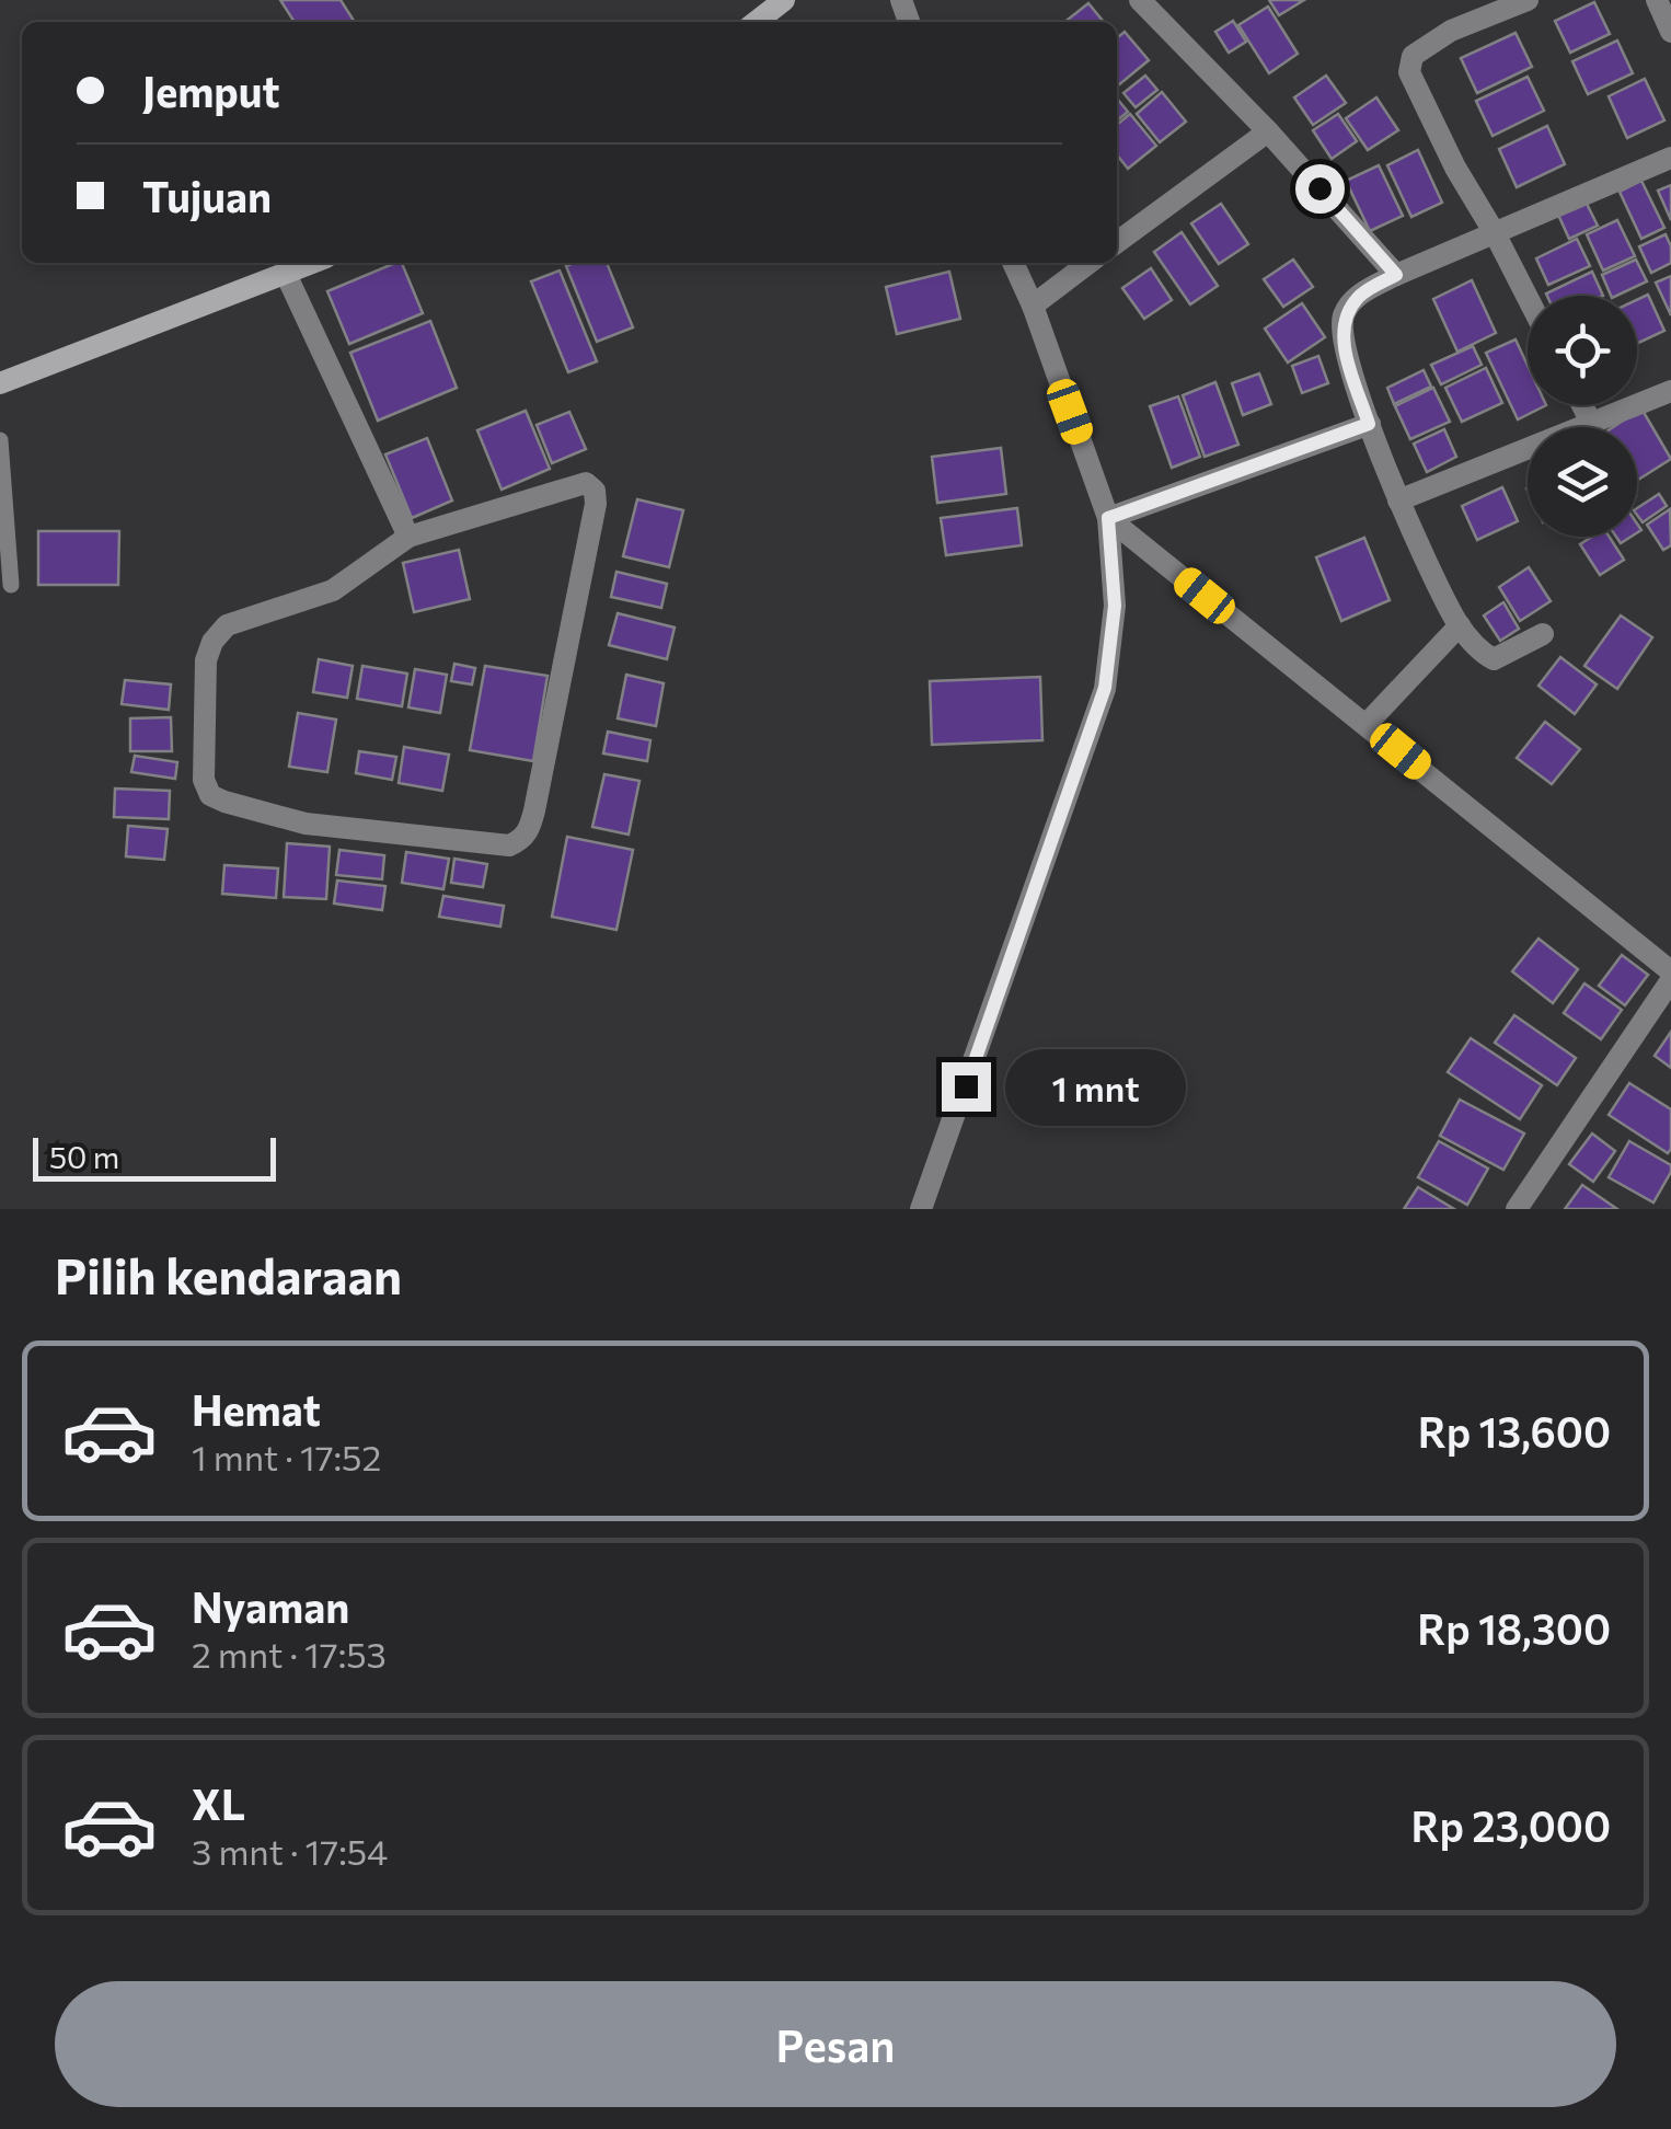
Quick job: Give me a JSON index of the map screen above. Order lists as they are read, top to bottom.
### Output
{
  "scale_bar": "50 m",
  "page": {
    "banner": ["Jemput", "Tujuan"],
    "bubble": "1 mnt",
    "scale": "50 m",
    "heading": "Pilih kendaraan",
    "list": [
      {
        "name": "Hemat",
        "note": "1 mnt · 17:52",
        "value": "Rp 13,600"
      },
      {
        "name": "Nyaman",
        "note": "2 mnt · 17:53",
        "value": "Rp 18,300"
      },
      {
        "name": "XL",
        "note": "3 mnt · 17:54",
        "value": "Rp 23,000"
      }
    ],
    "buttons": "Pesan"
  }
}
